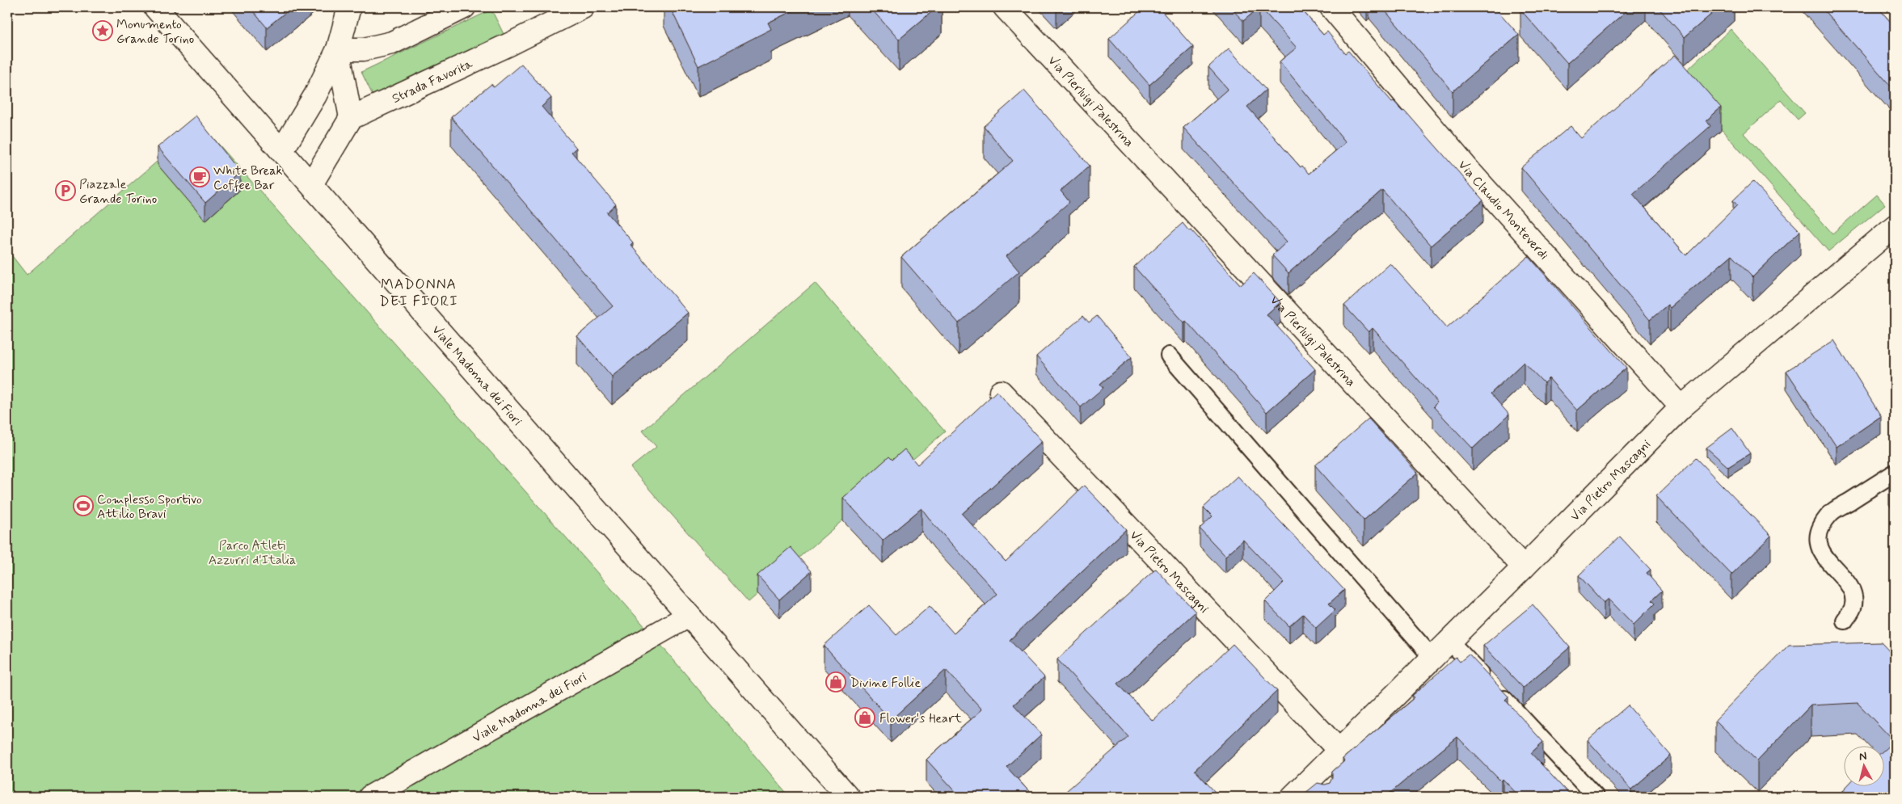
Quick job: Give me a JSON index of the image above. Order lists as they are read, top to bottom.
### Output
{
  "streets": {
    "street": [
      "Strada Favorita",
      "Via Pierluigi Palestrina",
      "Via Claudio Monteverdi",
      "Viale Madonna dei Fiori",
      "Via Pietro Mascagni"
    ]
  },
  "crossings": [
    ["Via Pierluigi Palestrina", "Via Pietro Mascagni"],
    ["Via Claudio Monteverdi", "Via Pietro Mascagni"]
  ],
  "districts": ["MADONNA DEI FIORI"],
  "parks": ["Parco Atleti Azzurri d'Italia"],
  "places": {
    "place": ["Monumento Grande Torino"],
    "cafe": ["White Break Coffee Bar"],
    "parking": ["Piazzale Grande Torino"],
    "sports": ["Complesso Sportivo Attilio Bravi"],
    "shop": ["Divine Follie", "Flower's Heart"]
  },
  "north": "top"
}
